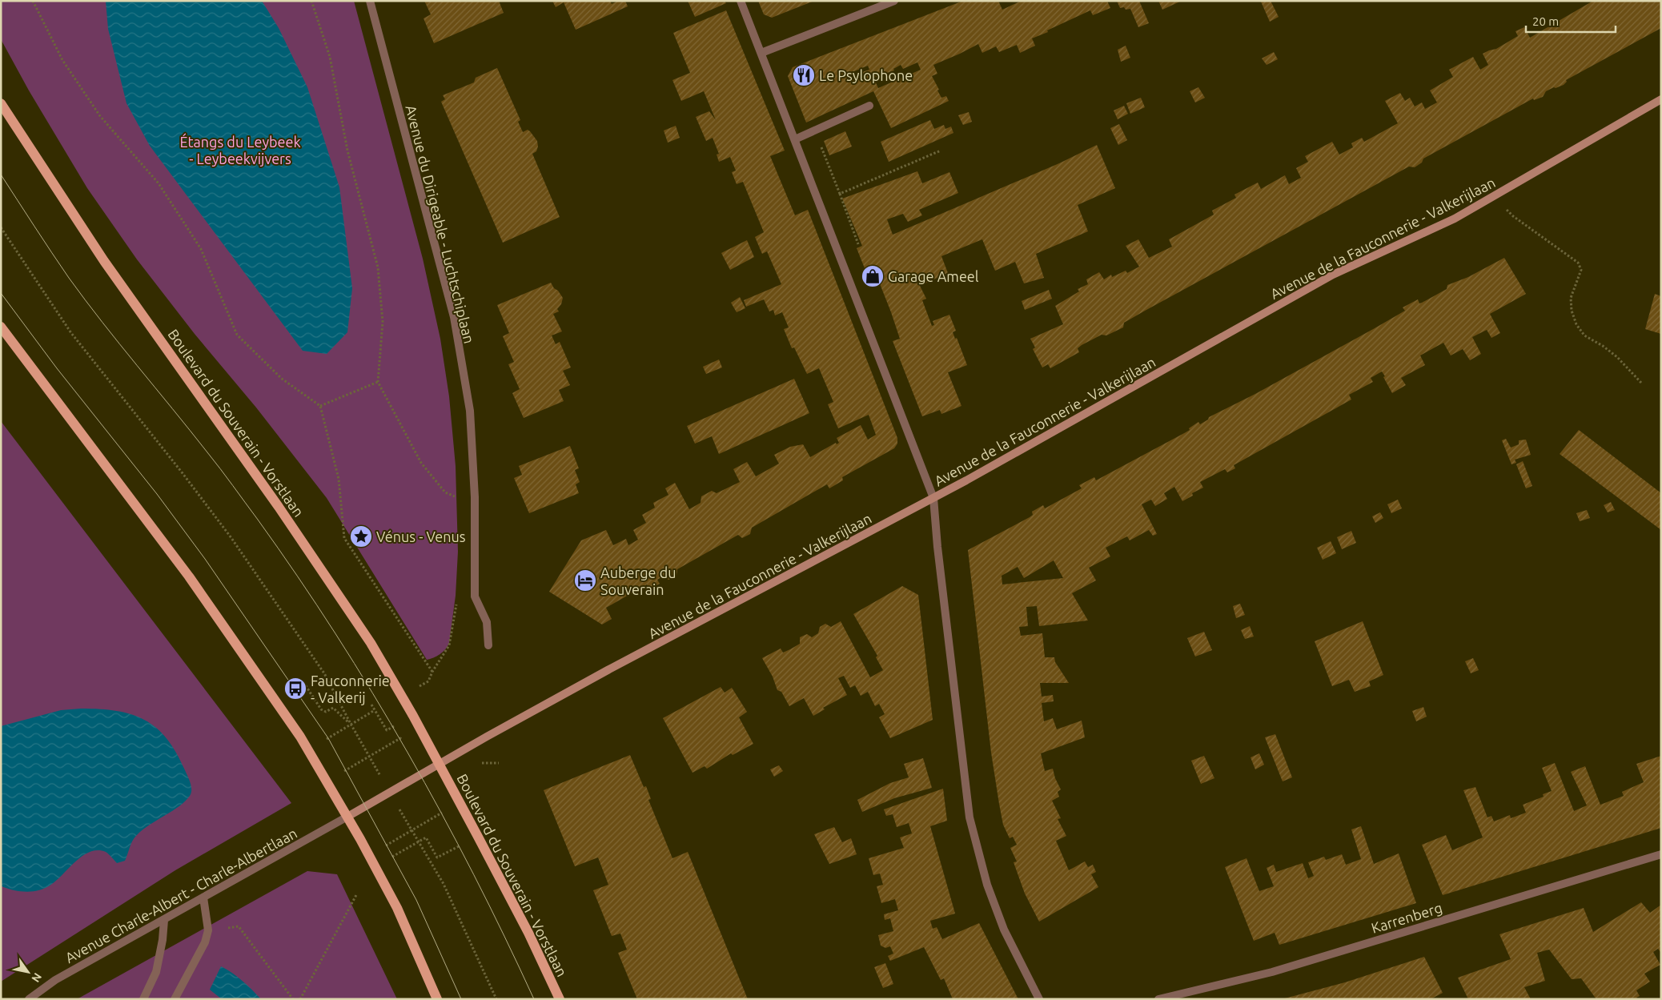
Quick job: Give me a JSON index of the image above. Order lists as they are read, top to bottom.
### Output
{
  "streets": {
    "main road": ["Boulevard du Souverain - Vorstlaan"],
    "street": [
      "Avenue du Dirigeable - Luchtschiplaan",
      "Avenue de la Fauconnerie - Valkerijlaan",
      "Avenue Charle-Albert - Charle-Albertlaan",
      "Karrenberg"
    ]
  },
  "crossings": [
    ["Avenue de la Fauconnerie - Valkerijlaan", "Boulevard du Souverain - Vorstlaan"],
    ["Boulevard du Souverain - Vorstlaan", "Avenue Charle-Albert - Charle-Albertlaan"]
  ],
  "parks": ["Étangs du Leybeek - Leybeekvijvers"],
  "places": {
    "restaurant": ["Le Psylophone"],
    "shop": ["Garage Ameel"],
    "place": ["Vénus - Venus"],
    "hotel": ["Auberge du Souverain"],
    "bus stop": ["Fauconnerie - Valkerij"]
  },
  "scale_bar": "20 m",
  "north": "bottom right"
}
